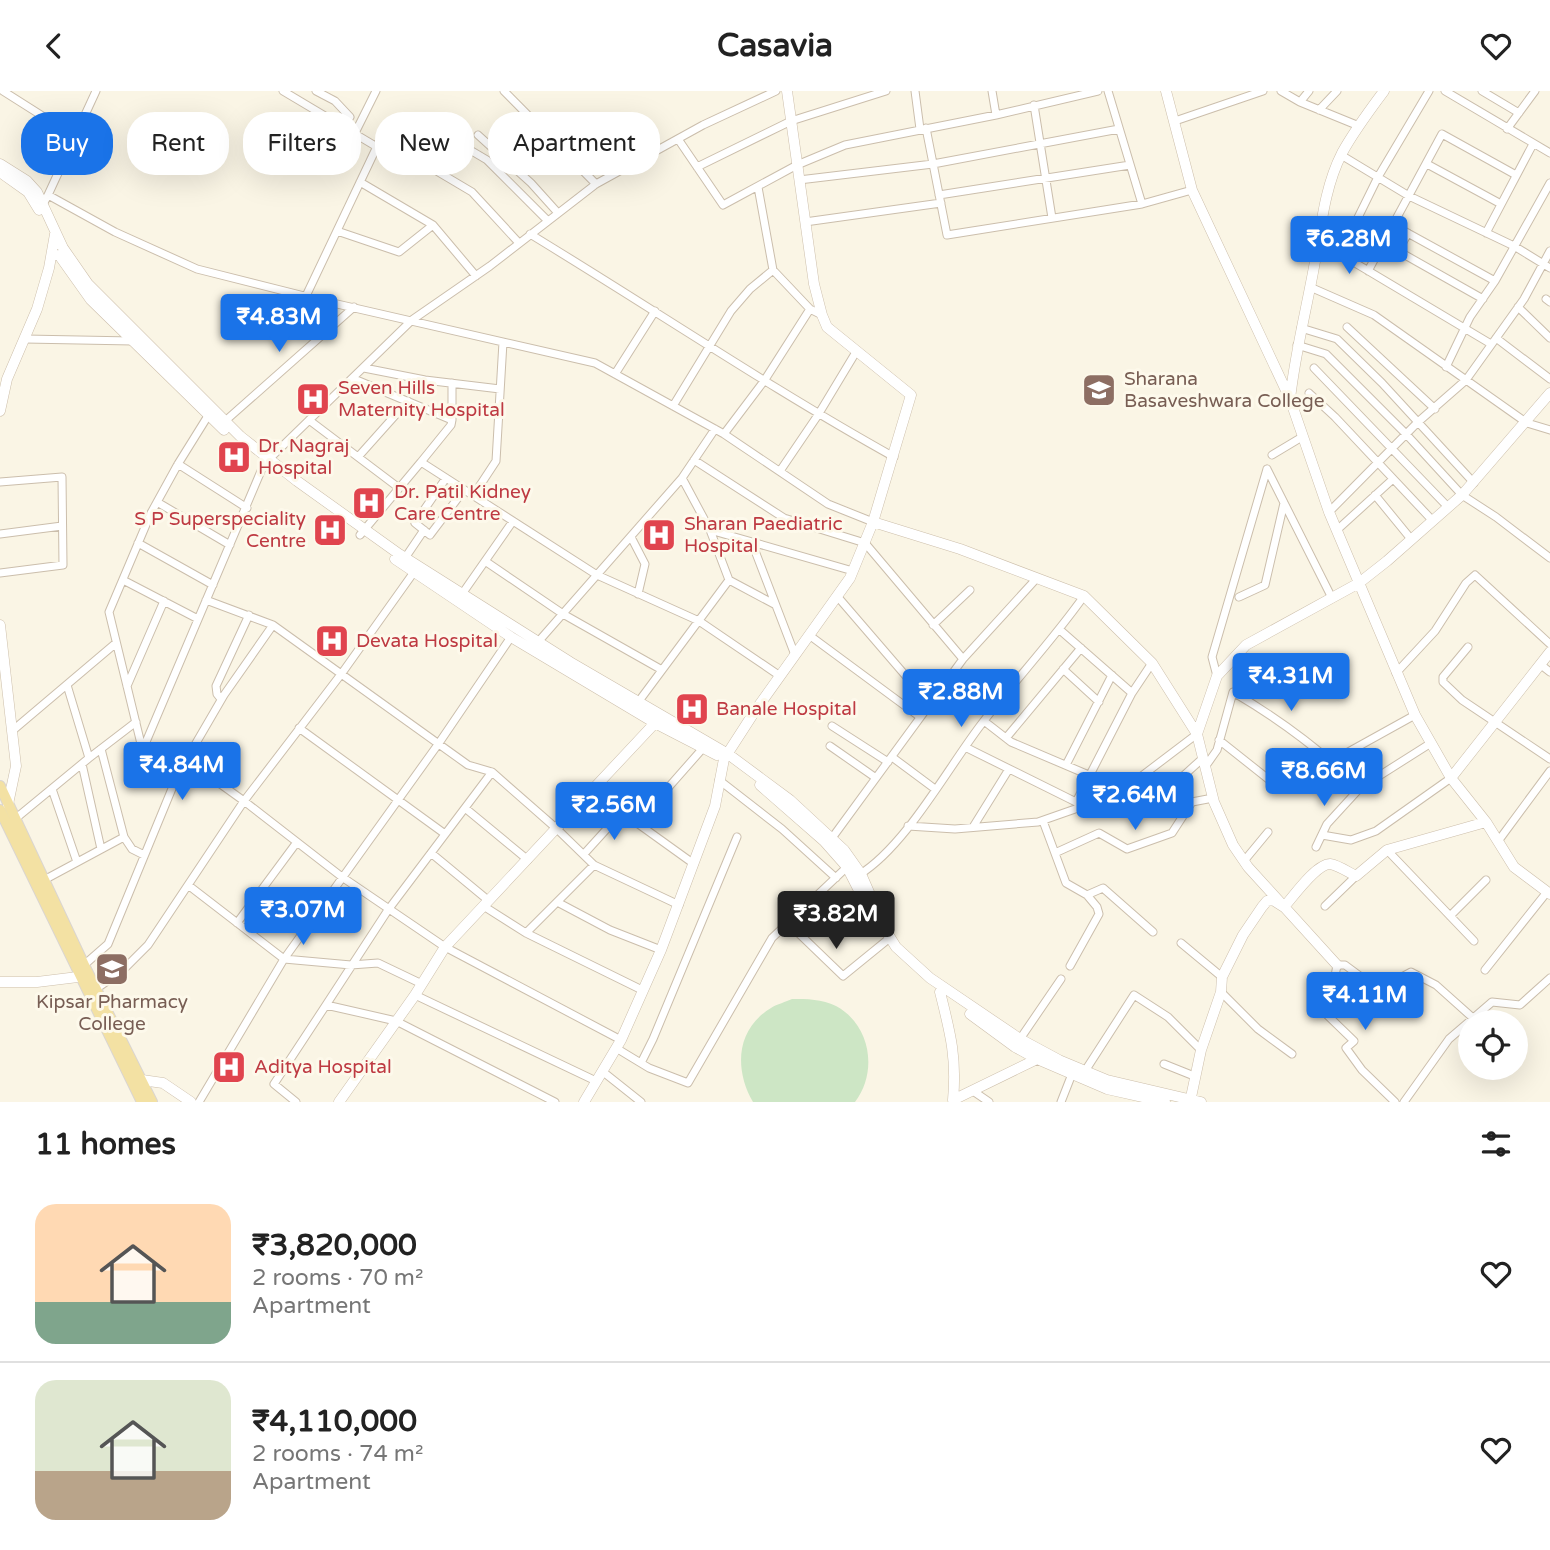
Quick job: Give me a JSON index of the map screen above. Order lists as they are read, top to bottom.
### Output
{
  "places": {
    "school or university": ["Sharana Basaveshwara College", "Kipsar Pharmacy College"],
    "hospital": [
      "Seven Hills Maternity Hospital",
      "Dr. Nagraj Hospital",
      "Dr. Patil Kidney Care Centre",
      "S P Superspeciality Centre",
      "Sharan Paediatric Hospital",
      "Devata Hospital",
      "Banale Hospital",
      "Aditya Hospital"
    ]
  },
  "page": {
    "header": "Casavia",
    "chip": [
      "Buy",
      "Rent",
      "Filters",
      "New",
      "Apartment"
    ],
    "price": [
      "₹6.28M",
      "₹4.83M",
      "₹4.31M",
      "₹2.88M",
      "₹4.84M",
      "₹8.66M",
      "₹2.64M",
      "₹2.56M",
      "₹3.07M",
      "₹3.82M",
      "₹4.11M"
    ],
    "heading": "11 homes",
    "list": [
      {
        "name": "₹3,820,000",
        "note": "2 rooms · 70 m² · Apartment"
      },
      {
        "name": "₹4,110,000",
        "note": "2 rooms · 74 m² · Apartment"
      }
    ]
  }
}
